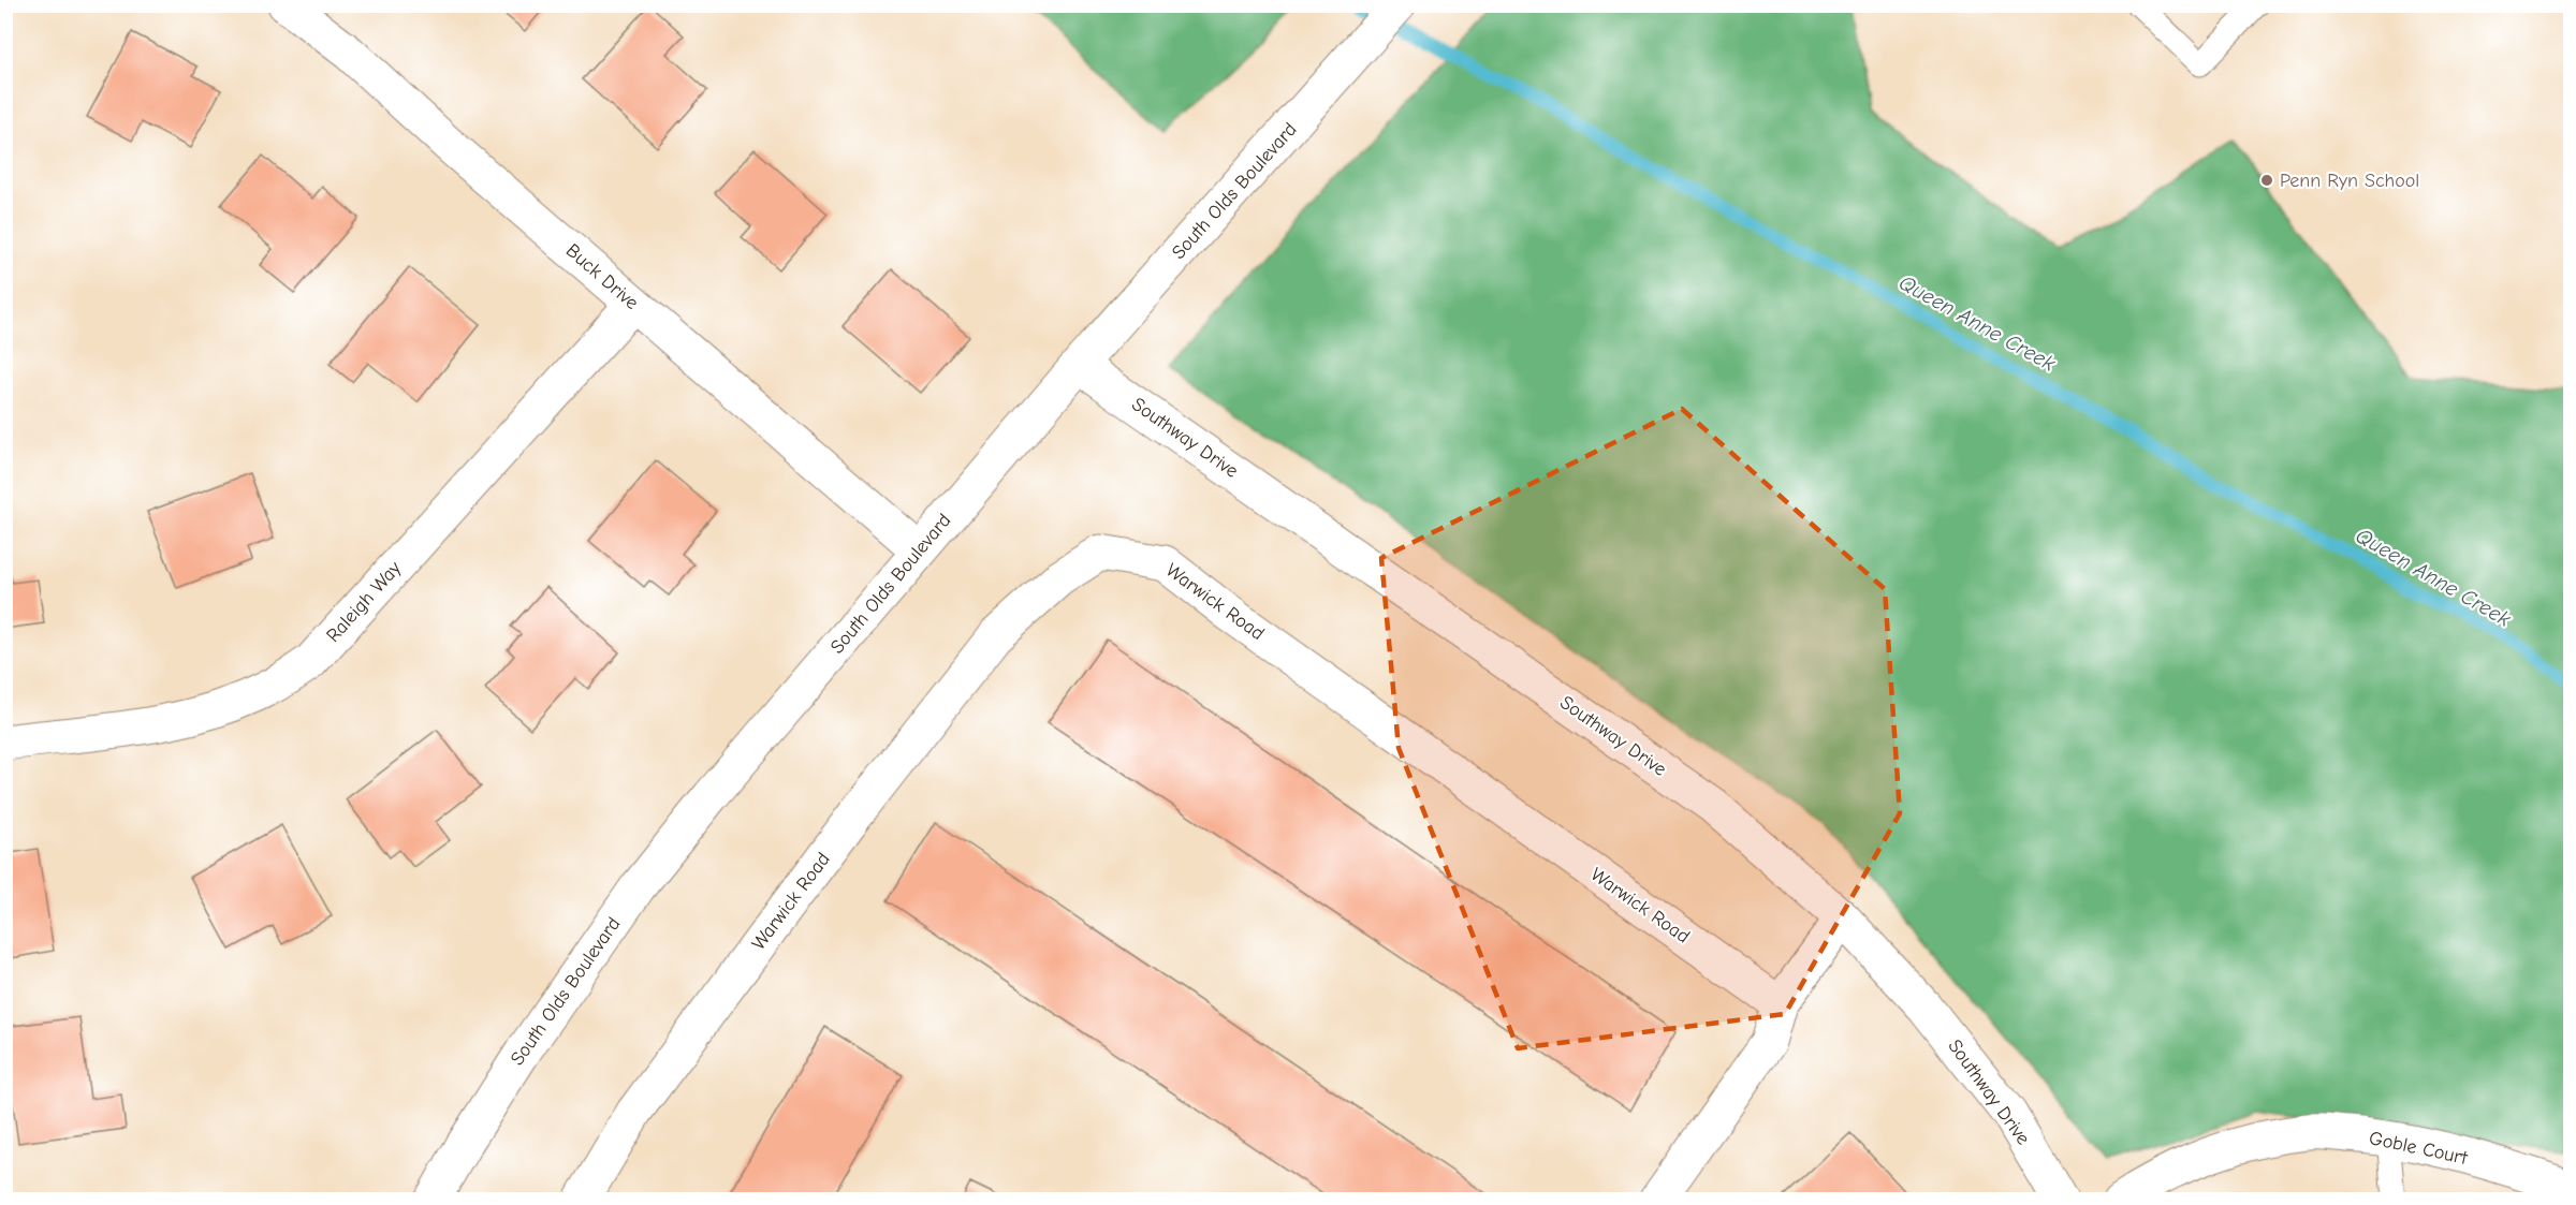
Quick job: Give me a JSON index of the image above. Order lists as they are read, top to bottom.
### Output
{
  "streets": {
    "street": [
      "South Olds Boulevard",
      "Buck Drive",
      "Southway Drive",
      "Raleigh Way",
      "Warwick Road",
      "Goble Court"
    ]
  },
  "crossings": [
    ["South Olds Boulevard", "Buck Drive"],
    ["South Olds Boulevard", "Southway Drive"],
    ["Buck Drive", "Raleigh Way"]
  ],
  "water": ["Queen Anne Creek"],
  "places": ["Penn Ryn School"]
}
